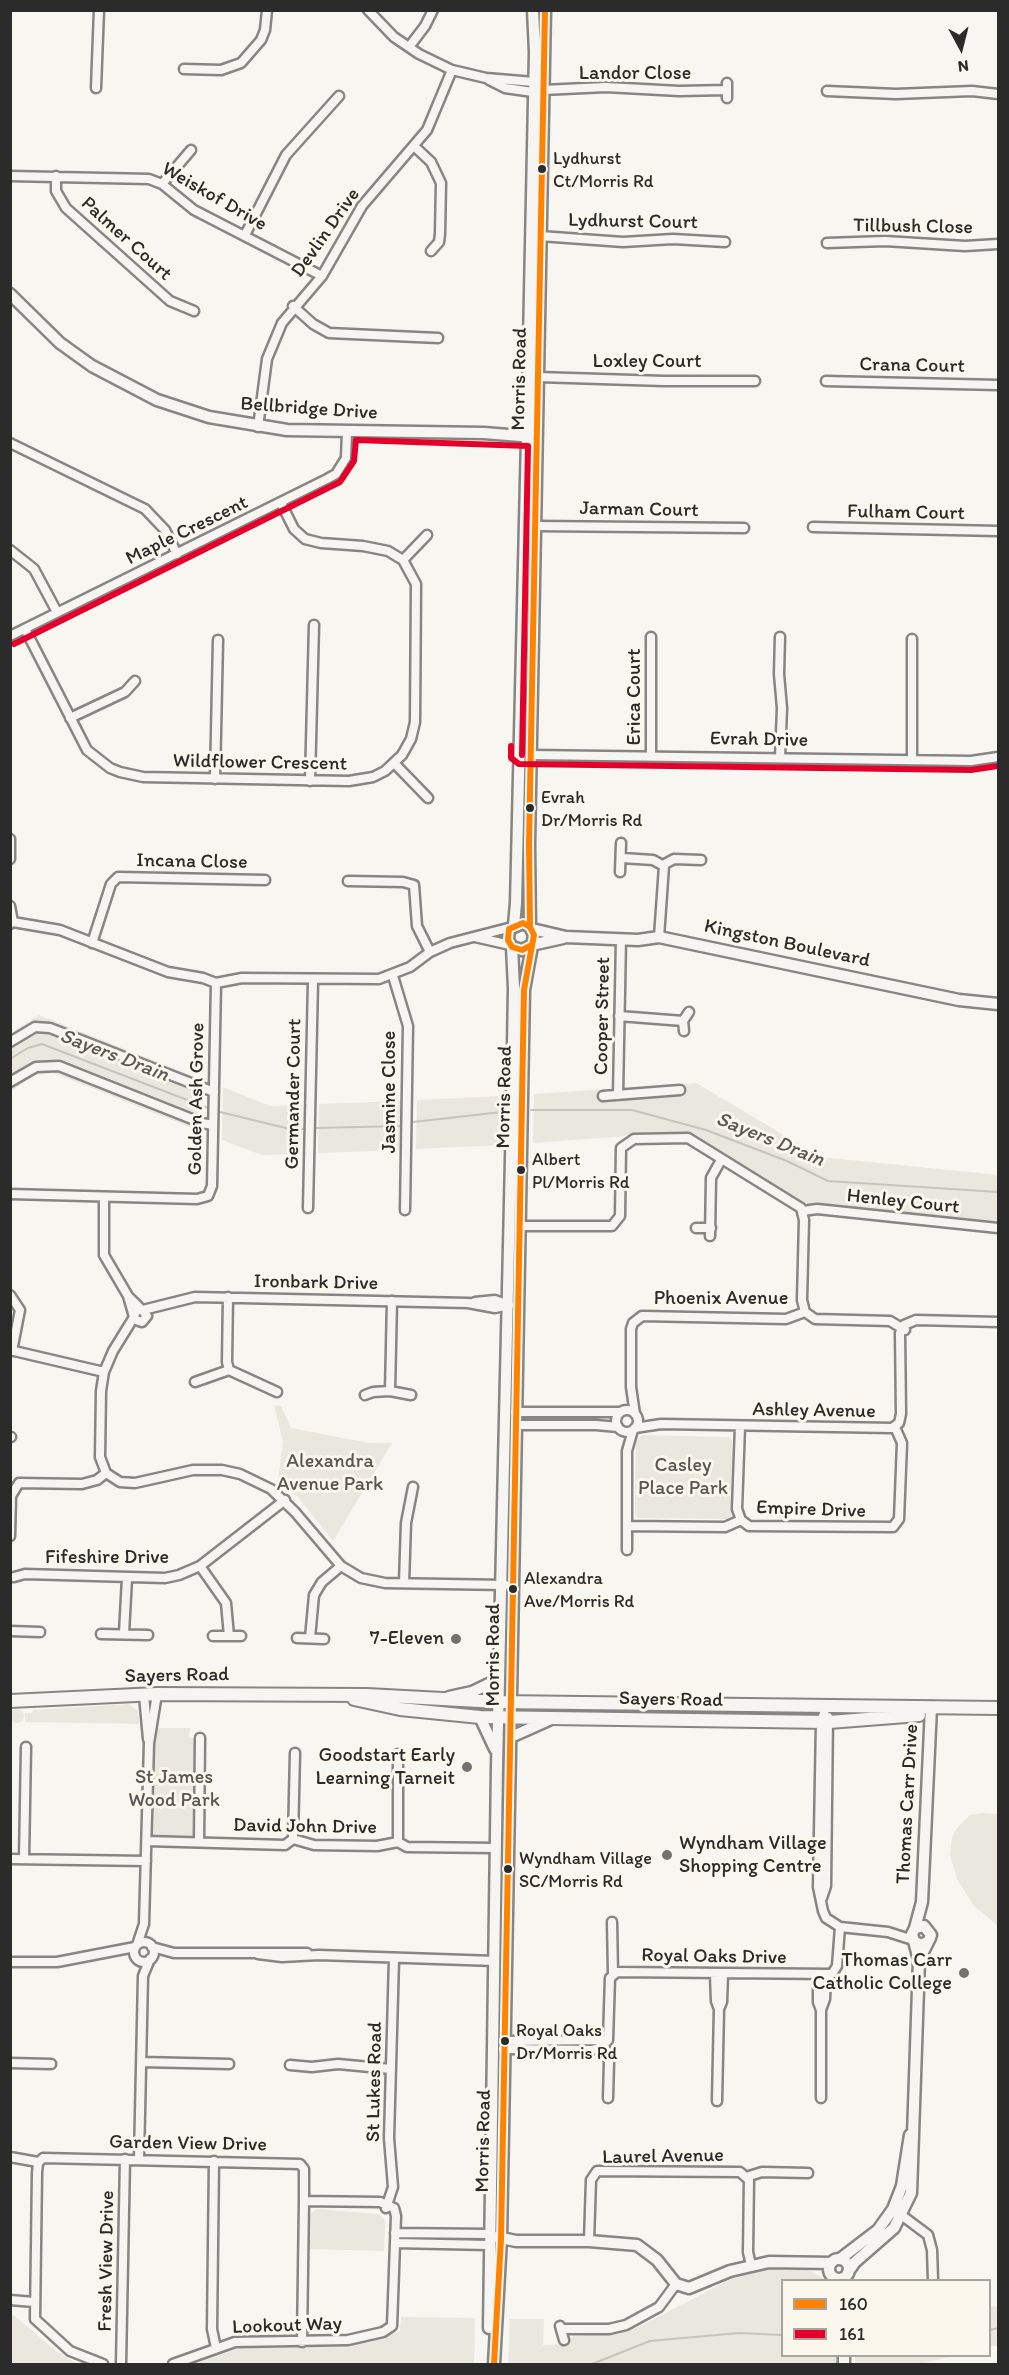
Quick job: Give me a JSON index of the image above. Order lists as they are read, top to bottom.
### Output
{
  "streets": {
    "main road": ["Sayers Road"],
    "street": [
      "Landor Close",
      "Weiskof Drive",
      "Lydhurst Court",
      "Tillbush Close",
      "Devlin Drive",
      "Palmer Court",
      "Loxley Court",
      "Crana Court",
      "Morris Road",
      "Bellbridge Drive",
      "Jarman Court",
      "Fulham Court",
      "Maple Crescent",
      "Erica Court",
      "Evrah Drive",
      "Wildflower Crescent",
      "Incana Close",
      "Kingston Boulevard",
      "Cooper Street",
      "Jasmine Close",
      "Germander Court",
      "Golden Ash Grove",
      "Henley Court",
      "Ironbark Drive",
      "Phoenix Avenue",
      "Ashley Avenue",
      "Empire Drive",
      "Fifeshire Drive",
      "Thomas Carr Drive",
      "David John Drive",
      "Royal Oaks Drive",
      "St Lukes Road",
      "Garden View Drive",
      "Laurel Avenue",
      "Fresh View Drive",
      "Lookout Way"
    ]
  },
  "crossings": [
    ["Landor Close", "Devlin Drive"],
    ["Landor Close", "Morris Road"],
    ["Weiskof Drive", "Devlin Drive"],
    ["Weiskof Drive", "Palmer Court"],
    ["Lydhurst Court", "Morris Road"],
    ["Devlin Drive", "Bellbridge Drive"],
    ["Loxley Court", "Morris Road"],
    ["Morris Road", "Bellbridge Drive"],
    ["Morris Road", "Jarman Court"],
    ["Morris Road", "Evrah Drive"],
    ["Morris Road", "Kingston Boulevard"],
    ["Morris Road", "Ironbark Drive"],
    ["Morris Road", "Sayers Road"],
    ["Morris Road", "David John Drive"],
    ["Bellbridge Drive", "Maple Crescent"],
    ["Maple Crescent", "Wildflower Crescent"],
    ["Erica Court", "Evrah Drive"],
    ["Kingston Boulevard", "Cooper Street"],
    ["Phoenix Avenue", "Ashley Avenue"],
    ["Ashley Avenue", "Empire Drive"],
    ["Sayers Road", "Thomas Carr Drive"],
    ["Garden View Drive", "Fresh View Drive"],
    ["Garden View Drive", "Lookout Way"]
  ],
  "water": ["Sayers Drain"],
  "parks": ["Alexandra Avenue Park", "Casley Place Park", "St James Wood Park"],
  "places": [
    "Lydhurst Ct/Morris Rd",
    "Evrah Dr/Morris Rd",
    "Albert Pl/Morris Rd",
    "Alexandra Ave/Morris Rd",
    "7-Eleven",
    "Goodstart Early Learning Tarneit",
    "Wyndham Village Shopping Centre",
    "Wyndham Village SC/Morris Rd",
    "Thomas Carr Catholic College",
    "Royal Oaks Dr/Morris Rd"
  ],
  "lines": ["transit line 160", "transit line 161"],
  "legend": ["160", "161"],
  "north": "bottom"
}
